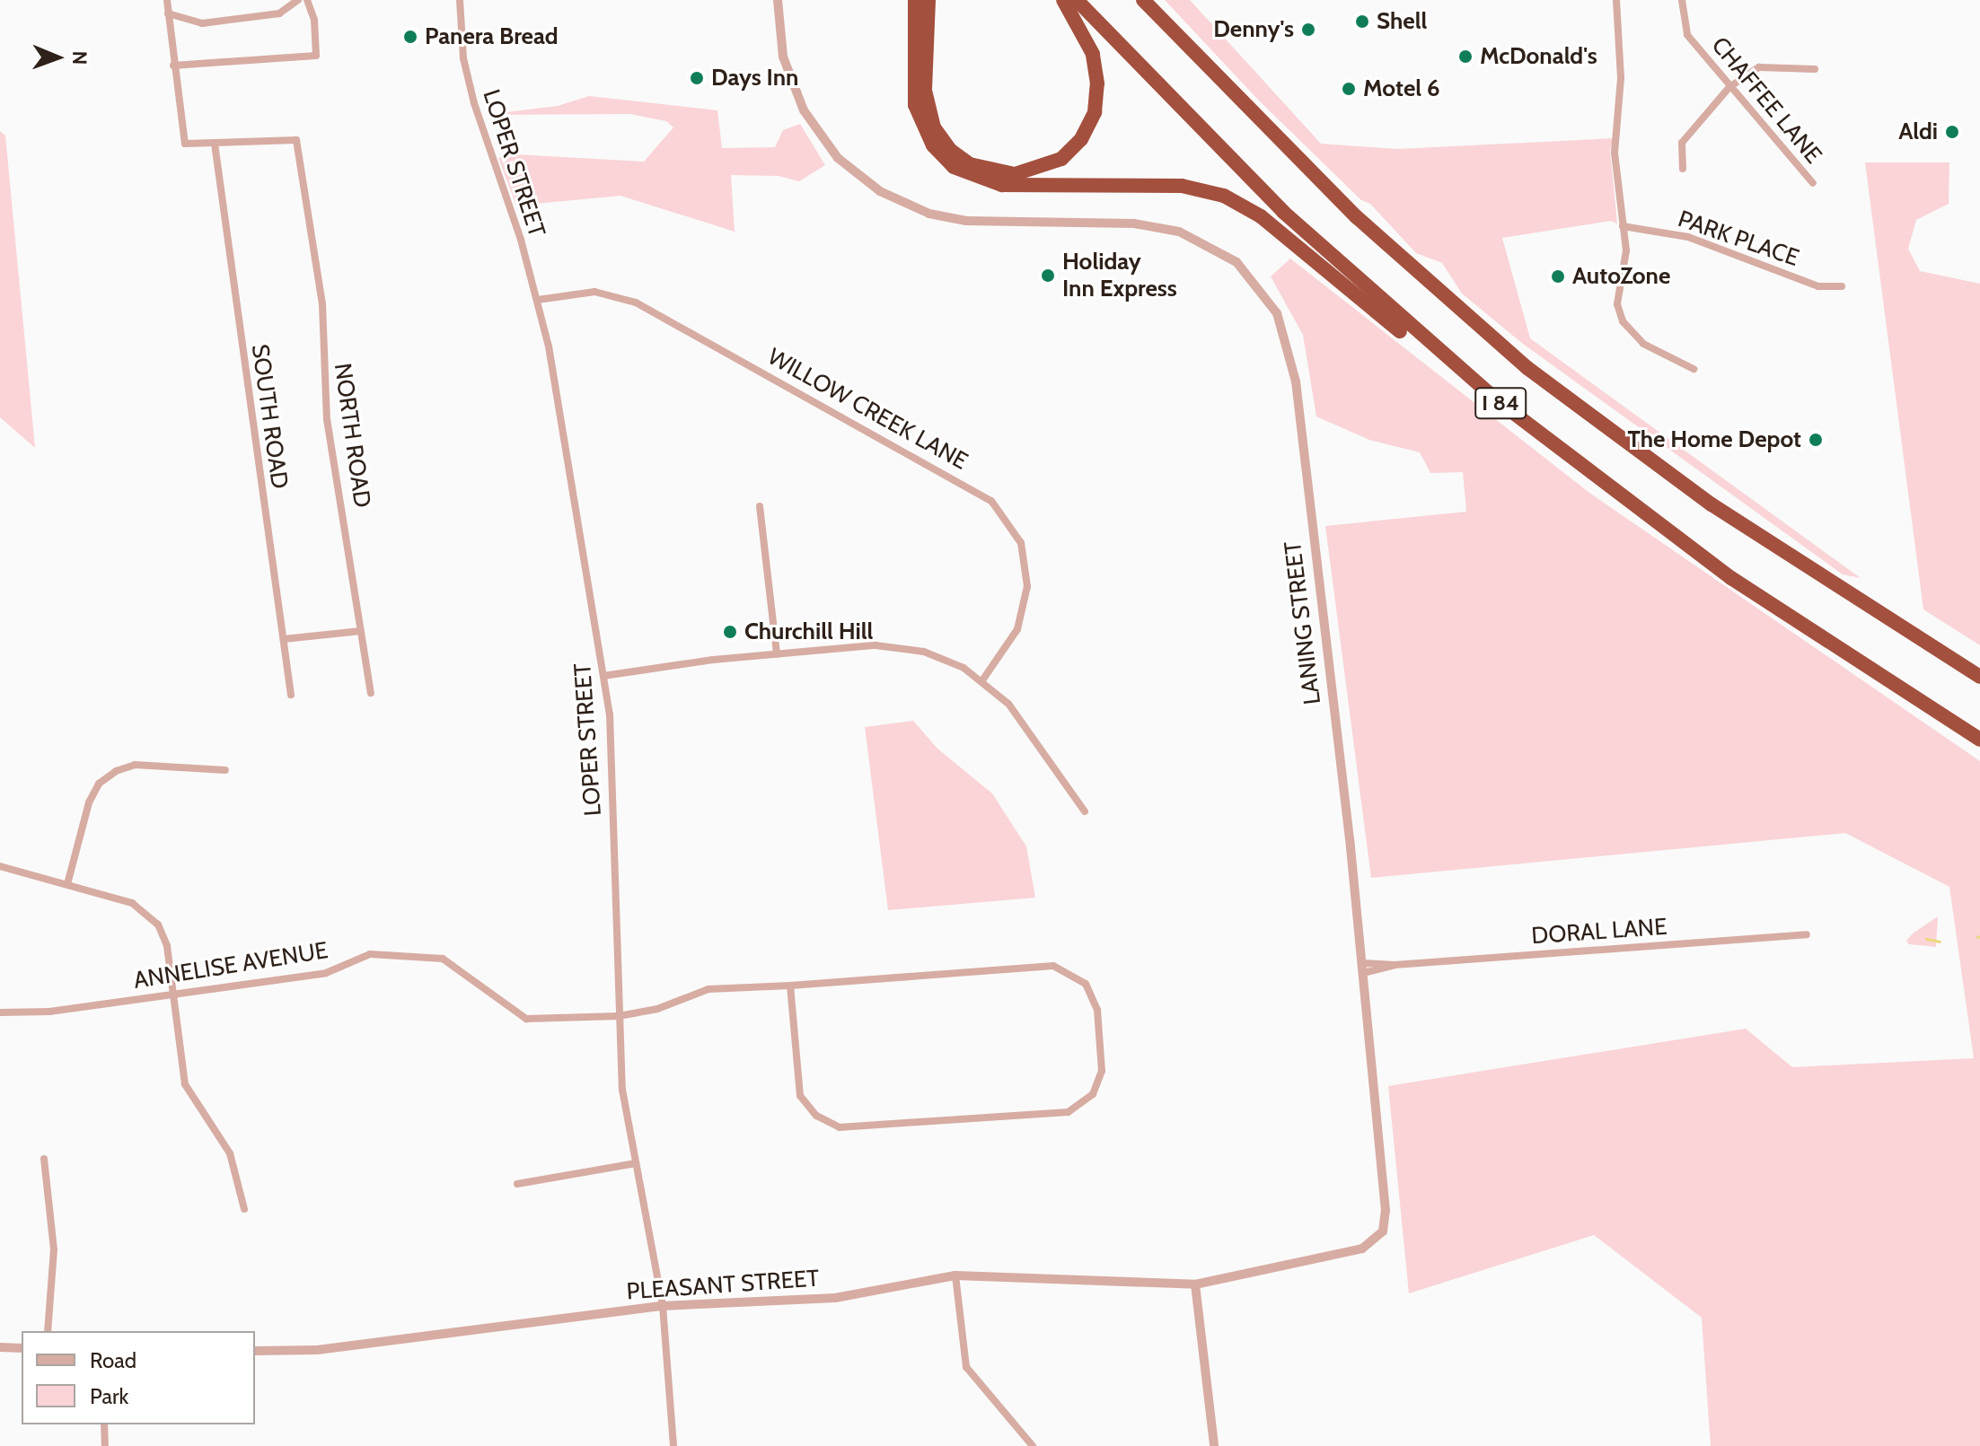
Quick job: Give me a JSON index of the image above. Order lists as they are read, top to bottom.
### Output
{
  "streets": {
    "highway": ["I 84"],
    "street": [
      "CHAFFEE LANE",
      "LOPER STREET",
      "PARK PLACE",
      "WILLOW CREEK LANE",
      "SOUTH ROAD",
      "NORTH ROAD",
      "LANING STREET",
      "DORAL LANE",
      "ANNELISE AVENUE",
      "PLEASANT STREET"
    ]
  },
  "crossings": [
    ["LOPER STREET", "WILLOW CREEK LANE"],
    ["LOPER STREET", "ANNELISE AVENUE"],
    ["LOPER STREET", "PLEASANT STREET"],
    ["SOUTH ROAD", "NORTH ROAD"],
    ["LANING STREET", "DORAL LANE"],
    ["LANING STREET", "PLEASANT STREET"]
  ],
  "places": [
    "Shell",
    "Denny's",
    "Panera Bread",
    "McDonald's",
    "Days Inn",
    "Motel 6",
    "Aldi",
    "Holiday Inn Express",
    "AutoZone",
    "The Home Depot",
    "Churchill Hill"
  ],
  "legend": ["Road", "Park"],
  "north": "right"
}
